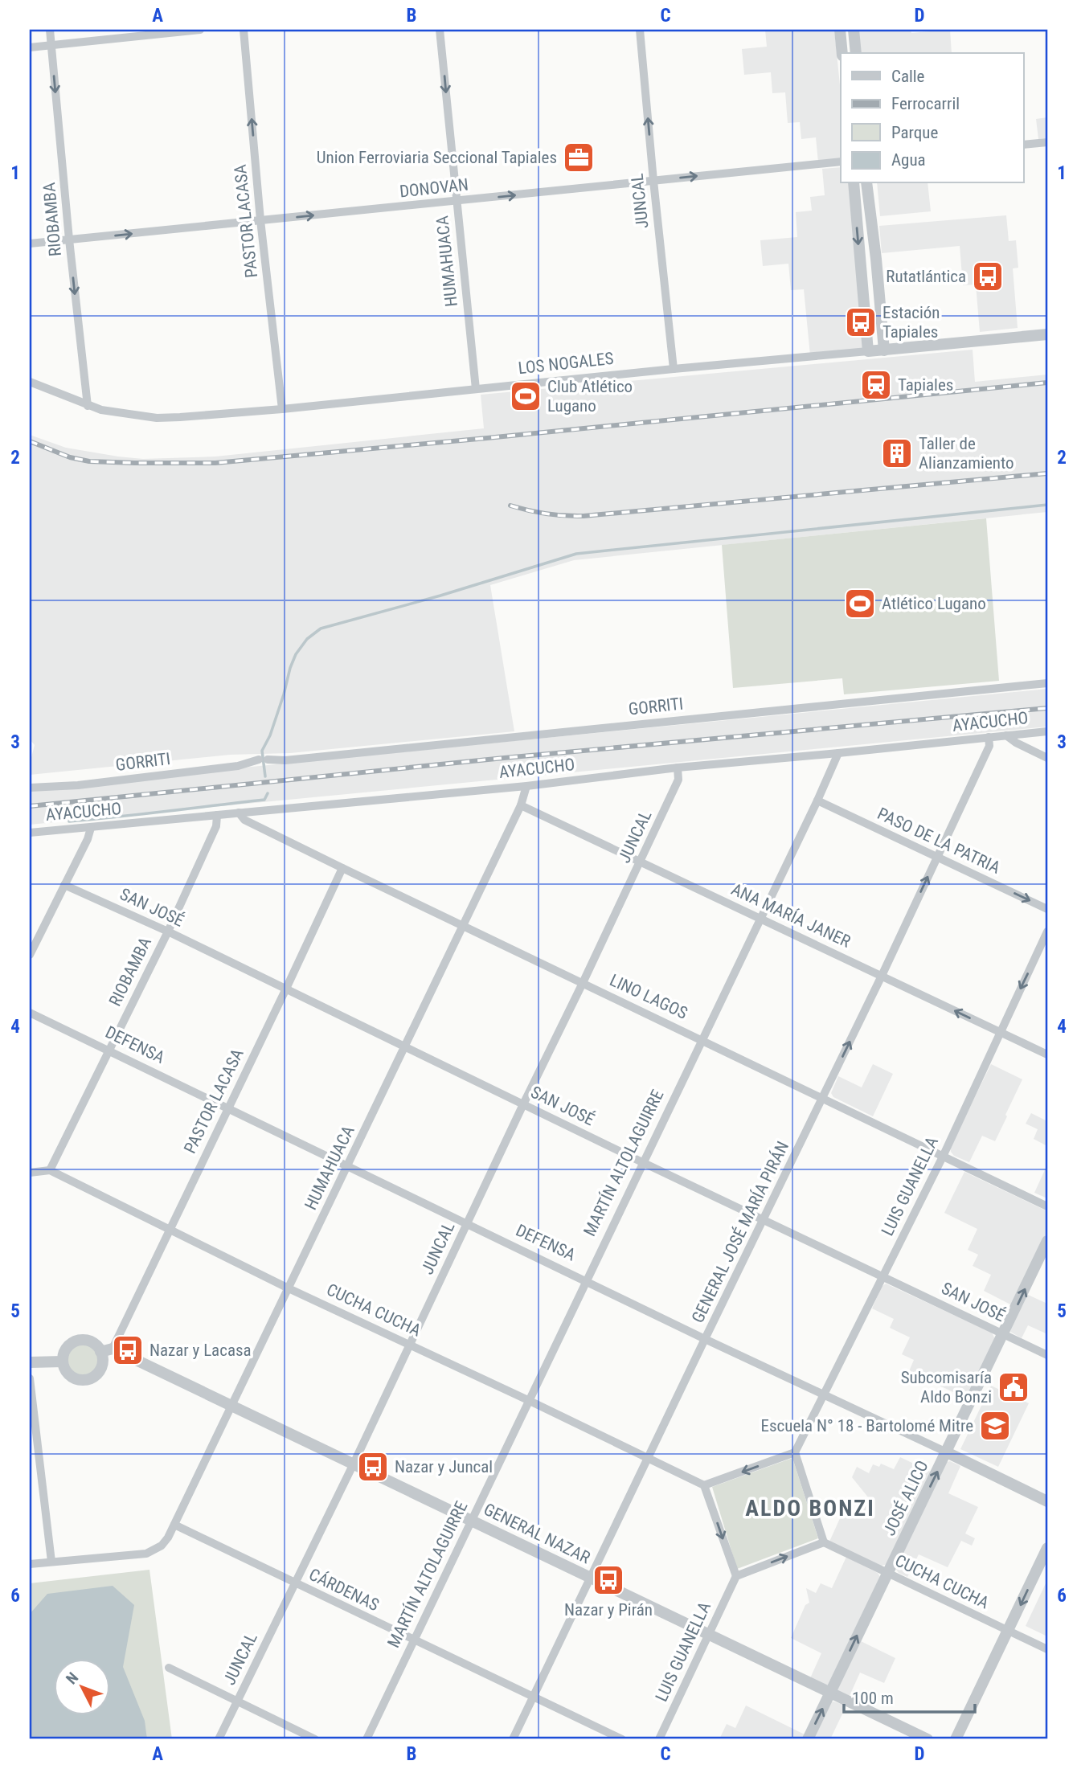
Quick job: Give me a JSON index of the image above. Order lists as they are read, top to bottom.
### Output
{
  "streets": {
    "street": [
      "DONOVAN",
      "JUNCAL",
      "RIOBAMBA",
      "PASTOR LACASA",
      "HUMAHUACA",
      "LOS NOGALES",
      "GORRITI",
      "AYACUCHO",
      "PASO DE LA PATRIA",
      "SAN JOSÉ",
      "ANA MARÍA JANER",
      "LINO LAGOS",
      "DEFENSA",
      "MARTÍN ALTOLAGUIRRE",
      "LUIS GUANELLA",
      "GENERAL JOSÉ MARÍA PIRÁN",
      "CUCHA CUCHA",
      "JOSÉ ALICO",
      "GENERAL NAZAR",
      "CÁRDENAS"
    ]
  },
  "crossings": [
    ["DONOVAN", "JUNCAL"],
    ["DONOVAN", "RIOBAMBA"],
    ["DONOVAN", "PASTOR LACASA"],
    ["DONOVAN", "HUMAHUACA"],
    ["JUNCAL", "LOS NOGALES"],
    ["JUNCAL", "AYACUCHO"],
    ["JUNCAL", "SAN JOSÉ"],
    ["JUNCAL", "ANA MARÍA JANER"],
    ["JUNCAL", "LINO LAGOS"],
    ["JUNCAL", "DEFENSA"],
    ["JUNCAL", "CUCHA CUCHA"],
    ["JUNCAL", "GENERAL NAZAR"],
    ["JUNCAL", "CÁRDENAS"],
    ["RIOBAMBA", "LOS NOGALES"],
    ["RIOBAMBA", "AYACUCHO"],
    ["RIOBAMBA", "SAN JOSÉ"],
    ["RIOBAMBA", "DEFENSA"],
    ["RIOBAMBA", "CUCHA CUCHA"],
    ["PASTOR LACASA", "LOS NOGALES"],
    ["PASTOR LACASA", "SAN JOSÉ"],
    ["PASTOR LACASA", "LINO LAGOS"],
    ["PASTOR LACASA", "DEFENSA"],
    ["PASTOR LACASA", "CUCHA CUCHA"],
    ["PASTOR LACASA", "GENERAL NAZAR"],
    ["HUMAHUACA", "LOS NOGALES"],
    ["HUMAHUACA", "AYACUCHO"],
    ["HUMAHUACA", "SAN JOSÉ"],
    ["HUMAHUACA", "ANA MARÍA JANER"],
    ["HUMAHUACA", "LINO LAGOS"],
    ["HUMAHUACA", "DEFENSA"],
    ["HUMAHUACA", "CUCHA CUCHA"],
    ["HUMAHUACA", "GENERAL NAZAR"],
    ["HUMAHUACA", "CÁRDENAS"],
    ["AYACUCHO", "LINO LAGOS"],
    ["AYACUCHO", "MARTÍN ALTOLAGUIRRE"],
    ["AYACUCHO", "GENERAL JOSÉ MARÍA PIRÁN"],
    ["PASO DE LA PATRIA", "MARTÍN ALTOLAGUIRRE"],
    ["PASO DE LA PATRIA", "GENERAL JOSÉ MARÍA PIRÁN"],
    ["SAN JOSÉ", "MARTÍN ALTOLAGUIRRE"],
    ["SAN JOSÉ", "LUIS GUANELLA"],
    ["SAN JOSÉ", "GENERAL JOSÉ MARÍA PIRÁN"],
    ["SAN JOSÉ", "JOSÉ ALICO"],
    ["ANA MARÍA JANER", "MARTÍN ALTOLAGUIRRE"],
    ["ANA MARÍA JANER", "LUIS GUANELLA"],
    ["ANA MARÍA JANER", "GENERAL JOSÉ MARÍA PIRÁN"],
    ["LINO LAGOS", "MARTÍN ALTOLAGUIRRE"],
    ["LINO LAGOS", "LUIS GUANELLA"],
    ["LINO LAGOS", "GENERAL JOSÉ MARÍA PIRÁN"],
    ["DEFENSA", "MARTÍN ALTOLAGUIRRE"],
    ["DEFENSA", "LUIS GUANELLA"],
    ["DEFENSA", "GENERAL JOSÉ MARÍA PIRÁN"],
    ["DEFENSA", "JOSÉ ALICO"],
    ["MARTÍN ALTOLAGUIRRE", "CUCHA CUCHA"],
    ["MARTÍN ALTOLAGUIRRE", "GENERAL NAZAR"],
    ["MARTÍN ALTOLAGUIRRE", "CÁRDENAS"],
    ["LUIS GUANELLA", "GENERAL NAZAR"],
    ["GENERAL JOSÉ MARÍA PIRÁN", "CUCHA CUCHA"],
    ["GENERAL JOSÉ MARÍA PIRÁN", "GENERAL NAZAR"],
    ["GENERAL JOSÉ MARÍA PIRÁN", "CÁRDENAS"],
    ["CUCHA CUCHA", "JOSÉ ALICO"],
    ["JOSÉ ALICO", "GENERAL NAZAR"]
  ],
  "one_way": [
    "DONOVAN",
    "RIOBAMBA",
    "PASO DE LA PATRIA",
    "JOSÉ ALICO"
  ],
  "districts": ["ALDO BONZI"],
  "places": {
    "office": ["Union Ferroviaria Seccional Tapiales"],
    "bus stop": [
      "Rutatlántica",
      "Estación Tapiales",
      "Nazar y Lacasa",
      "Nazar y Juncal",
      "Nazar y Pirán"
    ],
    "station": ["Tapiales"],
    "sports": ["Club Atlético Lugano", "Atlético Lugano"],
    "building": ["Taller de Alianzamiento"],
    "public building": ["Subcomisaría Aldo Bonzi"],
    "school or university": ["Escuela N° 18 - Bartolomé Mitre"]
  },
  "legend": [
    "Calle",
    "Ferrocarril",
    "Parque",
    "Agua"
  ],
  "scale_bar": "100 m",
  "north": "top left",
  "grid": {
    "columns": [
      "A",
      "B",
      "C",
      "D"
    ],
    "rows": [
      "1",
      "2",
      "3",
      "4",
      "5",
      "6"
    ]
  }
}
